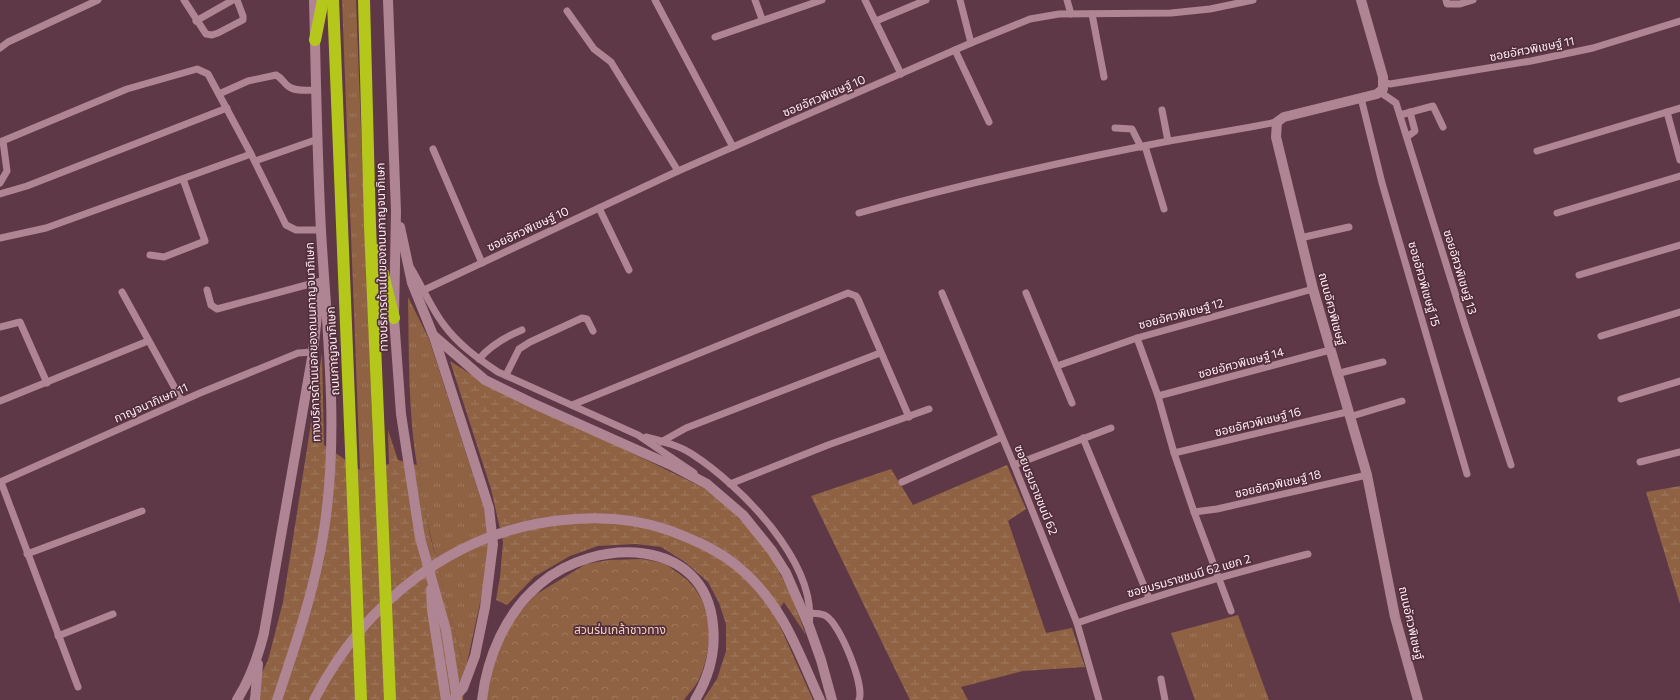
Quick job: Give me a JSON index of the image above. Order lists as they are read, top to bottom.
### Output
{
  "streets": {
    "highway": ["ถนนกาญจนาภิเษก"],
    "main road": ["ทางบริการด้านในของถนนกาญจนาภิเษก", "ถนนอัศวพิเชษฐ์", "ทางบริการด้านนอกของถนนกาญจนาภิเษก"],
    "street": [
      "ซอยอัศวพิเชษฐ์ 11",
      "ซอยอัศวพิเชษฐ์ 10",
      "ซอยอัศวพิเชษฐ์ 13",
      "ซอยอัศวพิเชษฐ์ 15",
      "ซอยอัศวพิเชษฐ์ 12",
      "ซอยอัศวพิเชษฐ์ 14",
      "กาญจนาภิเษก 11",
      "ซอยอัศวพิเชษฐ์ 16",
      "ซอยอัศวพิเชษฐ์ 18",
      "ซอยบรมราชชนนี 62",
      "ซอยบรมราชชนนี 62 แยก 2"
    ]
  },
  "crossings": [
    ["ซอยอัศวพิเชษฐ์ 11", "ซอยอัศวพิเชษฐ์ 13"],
    ["ถนนอัศวพิเชษฐ์", "ซอยอัศวพิเชษฐ์ 12"],
    ["ถนนอัศวพิเชษฐ์", "ซอยอัศวพิเชษฐ์ 14"],
    ["ถนนอัศวพิเชษฐ์", "ซอยอัศวพิเชษฐ์ 16"],
    ["ถนนอัศวพิเชษฐ์", "ซอยอัศวพิเชษฐ์ 18"],
    ["ซอยบรมราชชนนี 62", "ซอยบรมราชชนนี 62 แยก 2"]
  ],
  "parks": ["สวนร่มเกล้าชาวทาง"]
}
